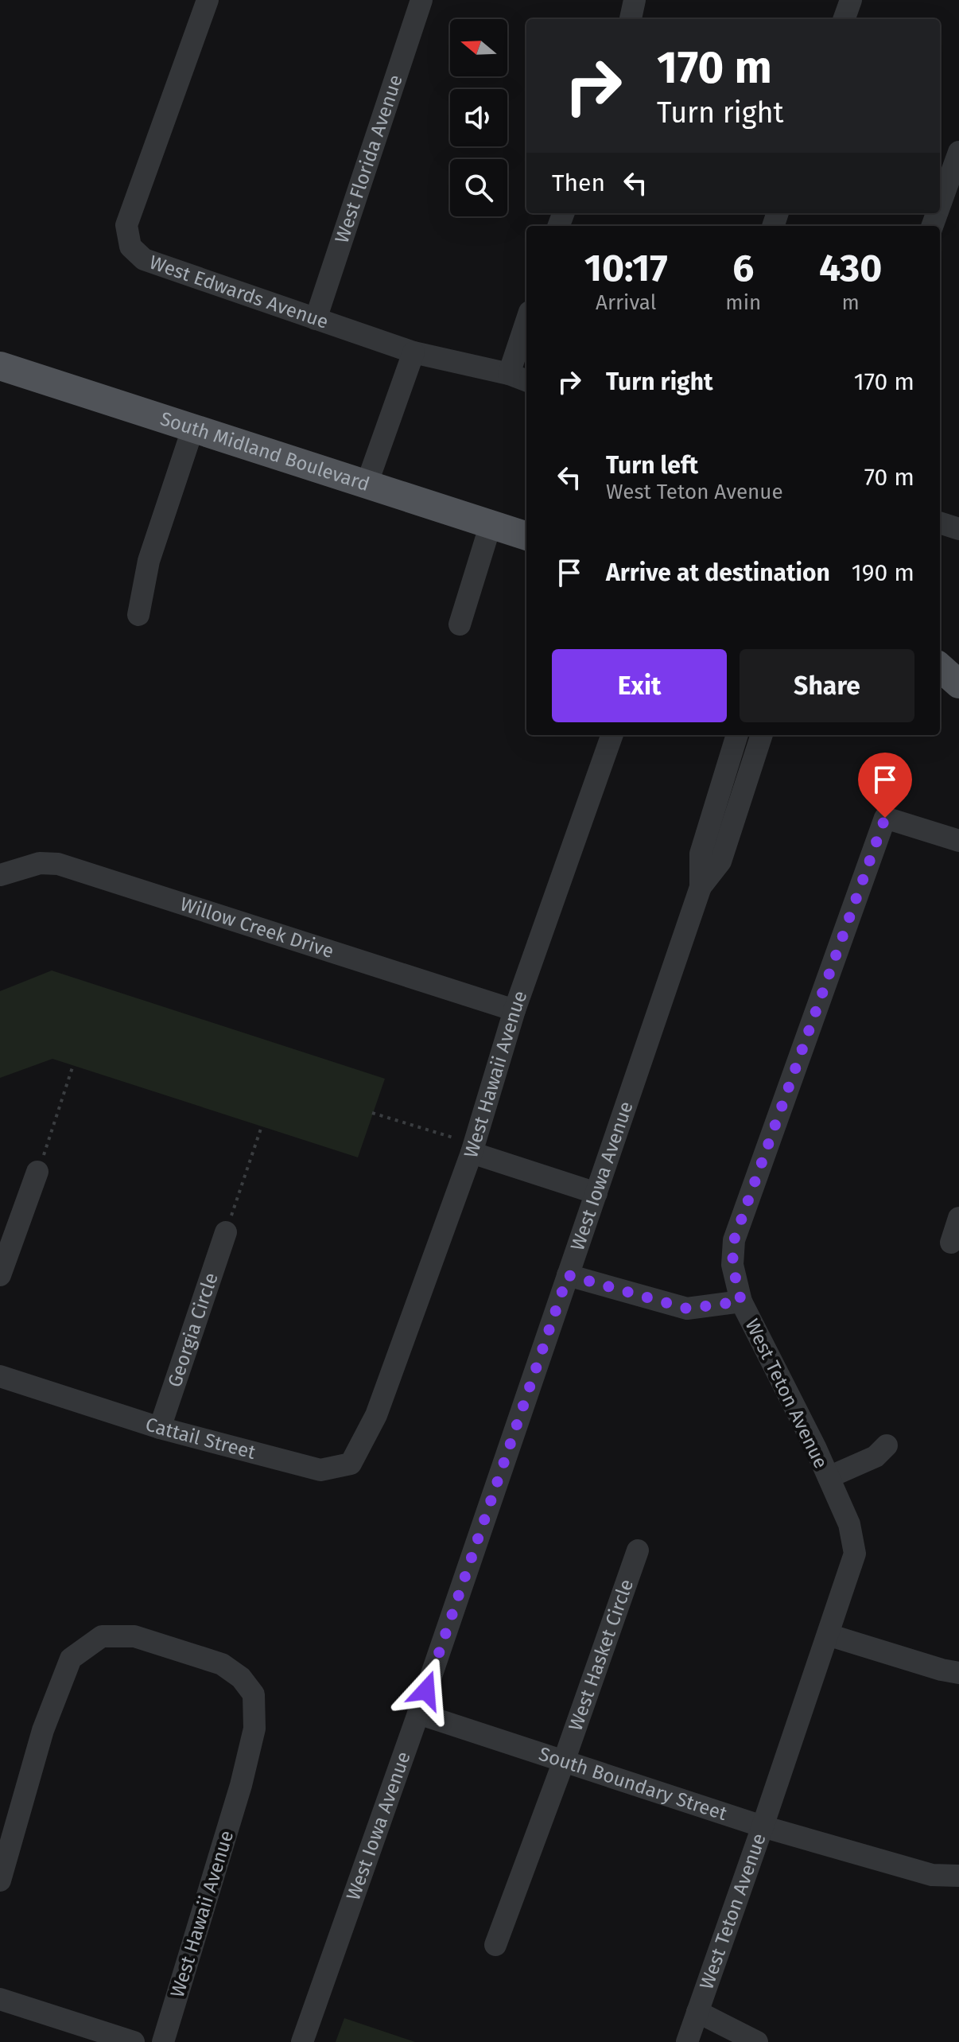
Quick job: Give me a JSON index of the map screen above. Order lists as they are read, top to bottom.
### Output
{
  "streets": {
    "main road": ["South Midland Boulevard"],
    "street": [
      "West Florida Avenue",
      "West Edwards Avenue",
      "Willow Creek Drive",
      "West Hawaii Avenue",
      "West Iowa Avenue",
      "Georgia Circle",
      "West Teton Avenue",
      "Cattail Street",
      "West Hasket Circle",
      "South Boundary Street"
    ]
  },
  "crossings": [
    ["West Florida Avenue", "West Edwards Avenue"],
    ["Willow Creek Drive", "West Hawaii Avenue"],
    ["West Hawaii Avenue", "Cattail Street"],
    ["West Iowa Avenue", "South Boundary Street"],
    ["Georgia Circle", "Cattail Street"],
    ["West Teton Avenue", "South Boundary Street"],
    ["West Hasket Circle", "South Boundary Street"]
  ],
  "north": "left",
  "page": {
    "turn": ["170 m", "Turn right"],
    "then": "Then",
    "eta": [
      "10:17",
      "Arrival",
      "6",
      "min",
      "430",
      "m"
    ],
    "list": [
      {
        "name": "Turn right",
        "value": "170 m"
      },
      {
        "name": "Turn left",
        "note": "West Teton Avenue",
        "value": "70 m"
      },
      {
        "name": "Arrive at destination",
        "value": "190 m"
      }
    ],
    "buttons": ["Exit", "Share"]
  }
}
